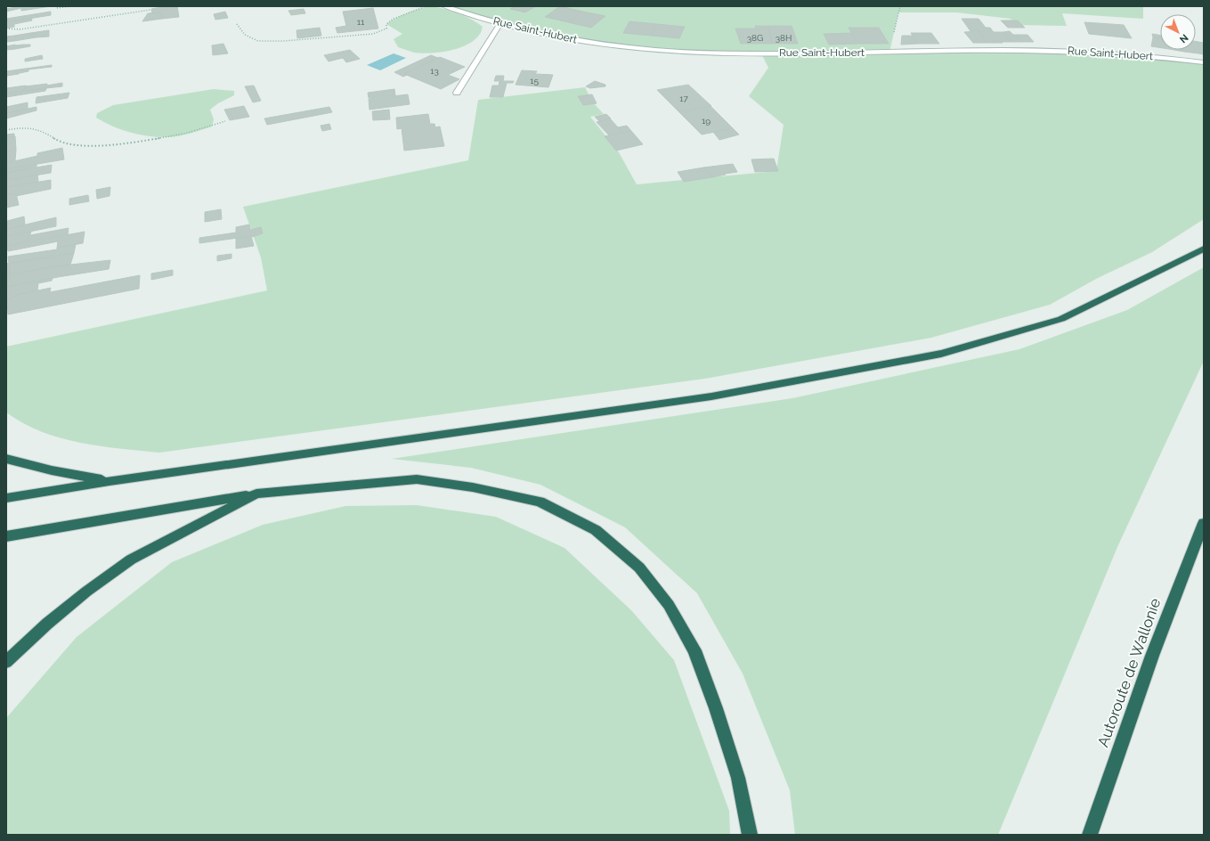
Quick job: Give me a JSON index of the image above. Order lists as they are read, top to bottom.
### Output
{
  "streets": {
    "highway": ["Autoroute de Wallonie"],
    "street": ["Rue Saint-Hubert"]
  },
  "house_numbers": [
    "11",
    "38G",
    "38H",
    "13",
    "15",
    "17",
    "19"
  ],
  "north": "bottom right"
}
